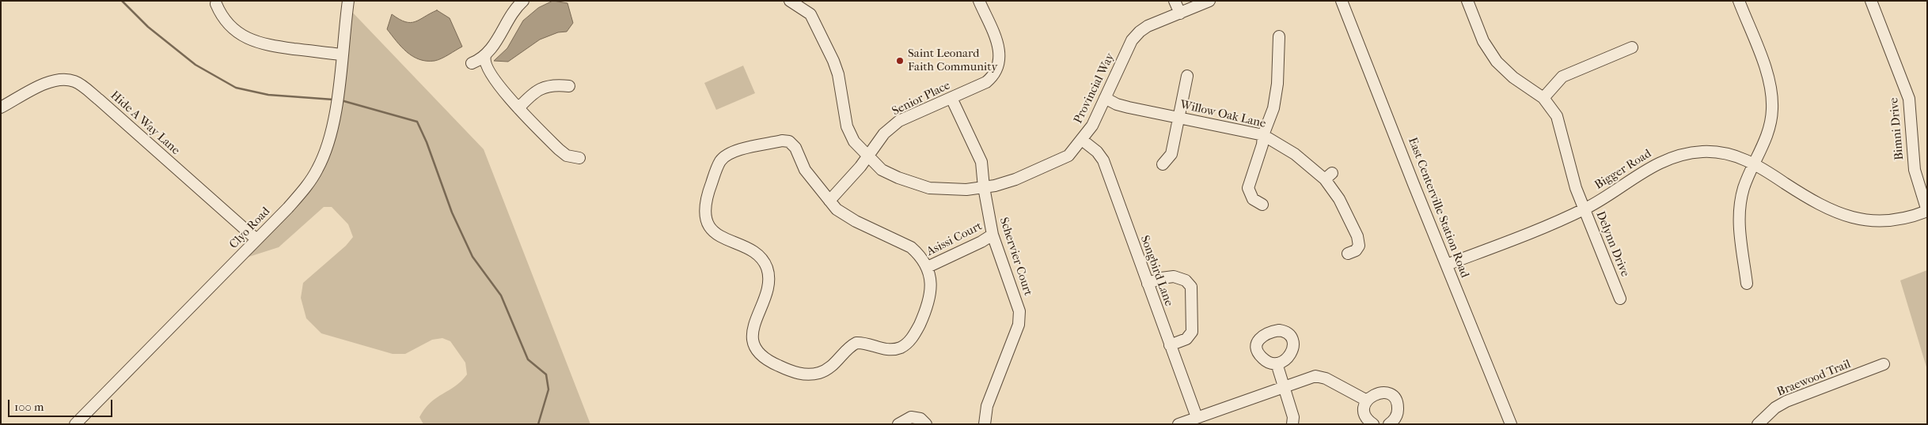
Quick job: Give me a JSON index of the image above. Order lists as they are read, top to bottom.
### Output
{
  "streets": {
    "street": [
      "Provincial Way",
      "Senior Place",
      "Willow Oak Lane",
      "Hide A Way Lane",
      "Bimni Drive",
      "Bigger Road",
      "East Centerville Station Road",
      "Clyo Road",
      "Asissi Court",
      "Delynn Drive",
      "Schervier Court",
      "Songbird Lane",
      "Braewood Trail"
    ]
  },
  "crossings": [
    ["Provincial Way", "Senior Place"],
    ["Provincial Way", "Willow Oak Lane"],
    ["Provincial Way", "Schervier Court"],
    ["Provincial Way", "Songbird Lane"],
    ["Senior Place", "Schervier Court"],
    ["Hide A Way Lane", "Clyo Road"],
    ["Bimni Drive", "Bigger Road"],
    ["Bigger Road", "East Centerville Station Road"],
    ["Bigger Road", "Delynn Drive"],
    ["Asissi Court", "Schervier Court"]
  ],
  "places": ["Saint Leonard Faith Community"],
  "scale_bar": "100 m"
}
